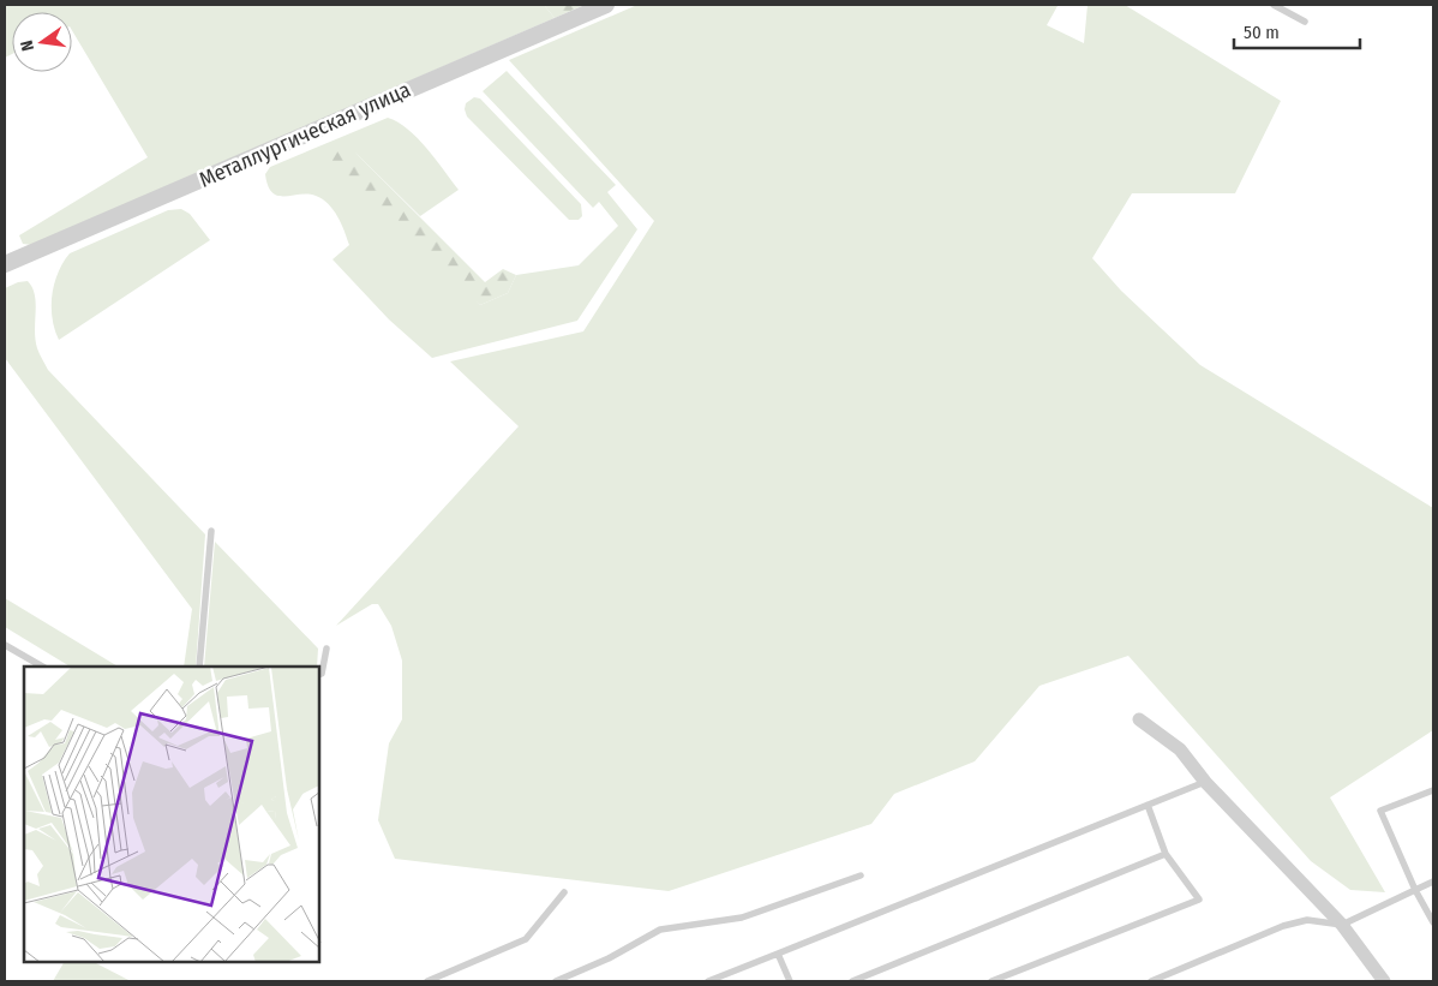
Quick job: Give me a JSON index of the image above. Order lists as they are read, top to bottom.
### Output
{
  "streets": {
    "street": ["Металлургическая улица"]
  },
  "scale_bar": "50 m",
  "north": "left"
}
